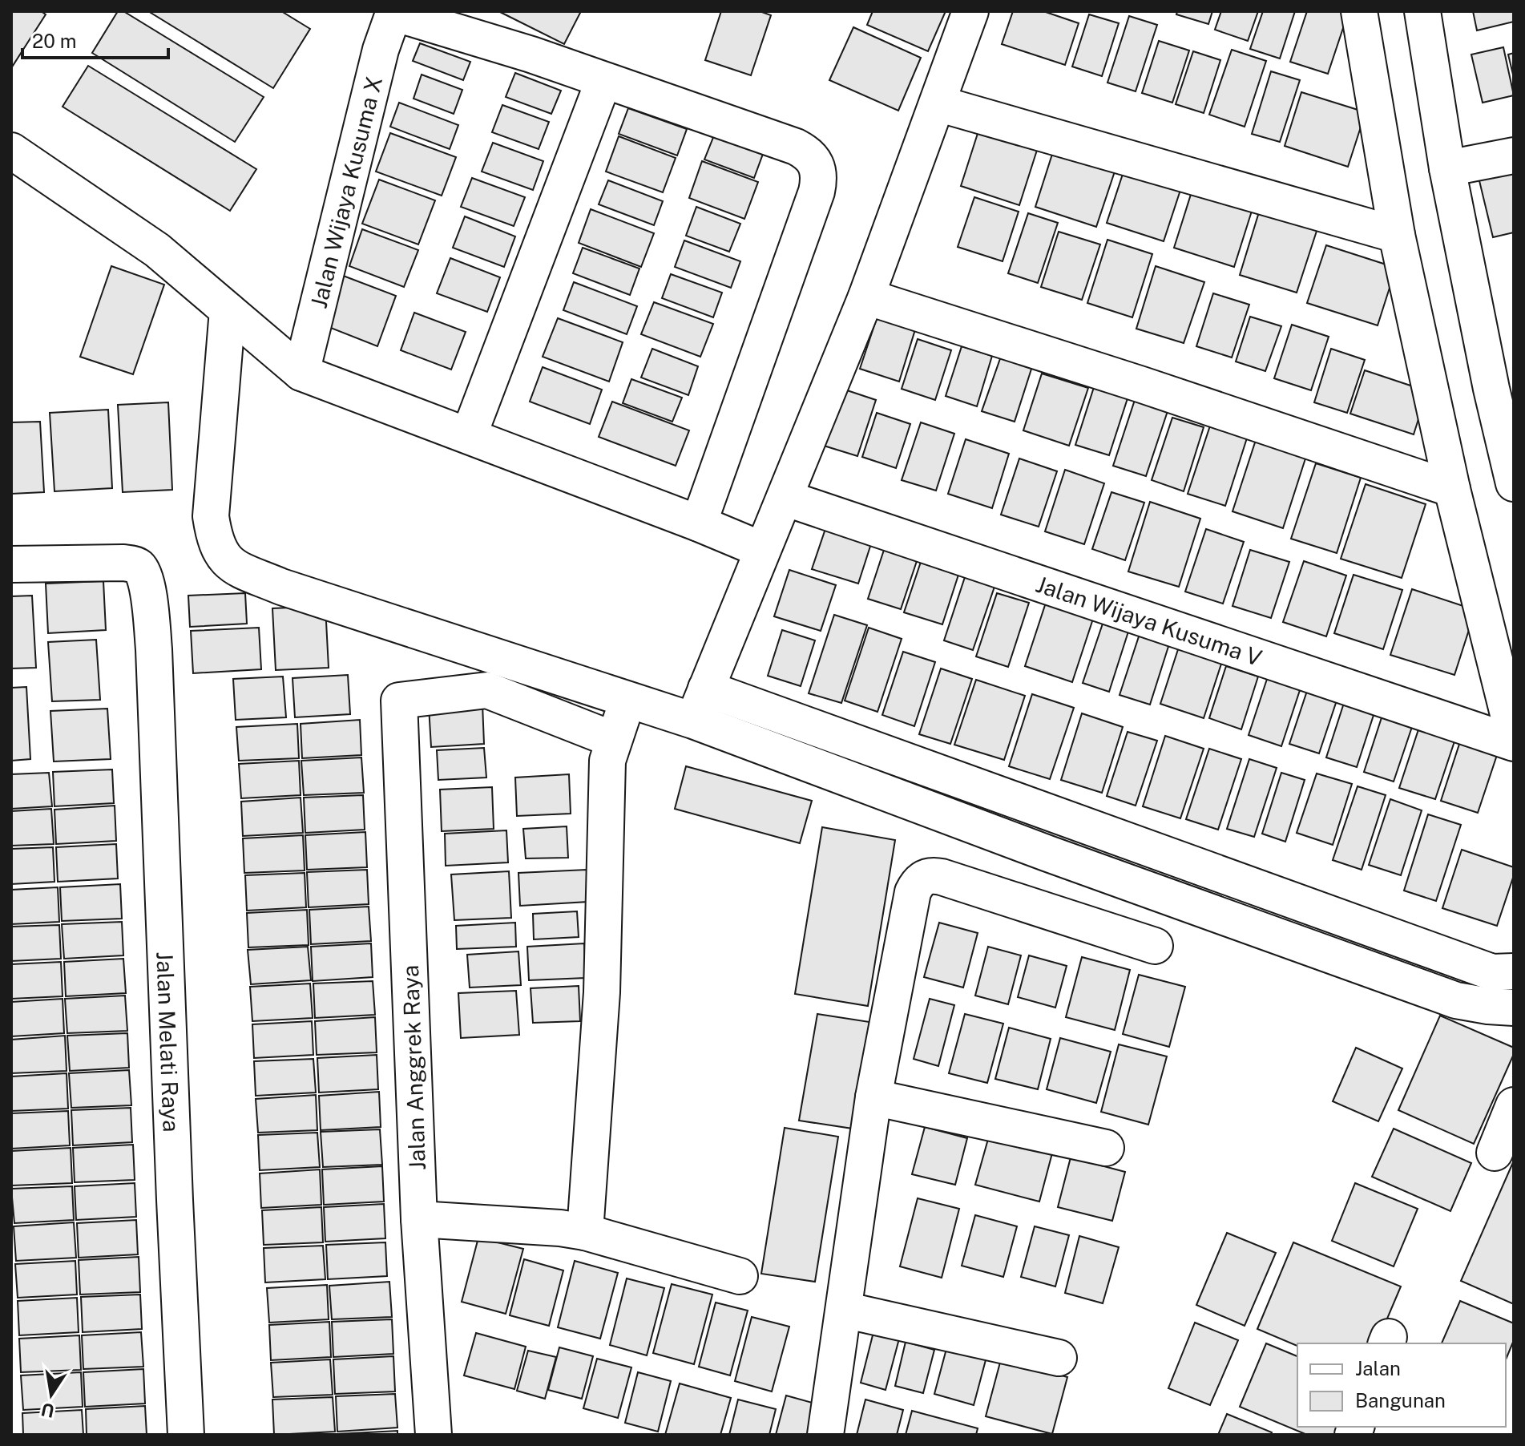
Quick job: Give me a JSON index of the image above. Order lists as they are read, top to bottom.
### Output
{
  "streets": {
    "street": [
      "Jalan Wijaya Kusuma X",
      "Jalan Wijaya Kusuma V",
      "Jalan Melati Raya",
      "Jalan Anggrek Raya"
    ]
  },
  "legend": ["Jalan", "Bangunan"],
  "scale_bar": "20 m",
  "north": "bottom"
}
